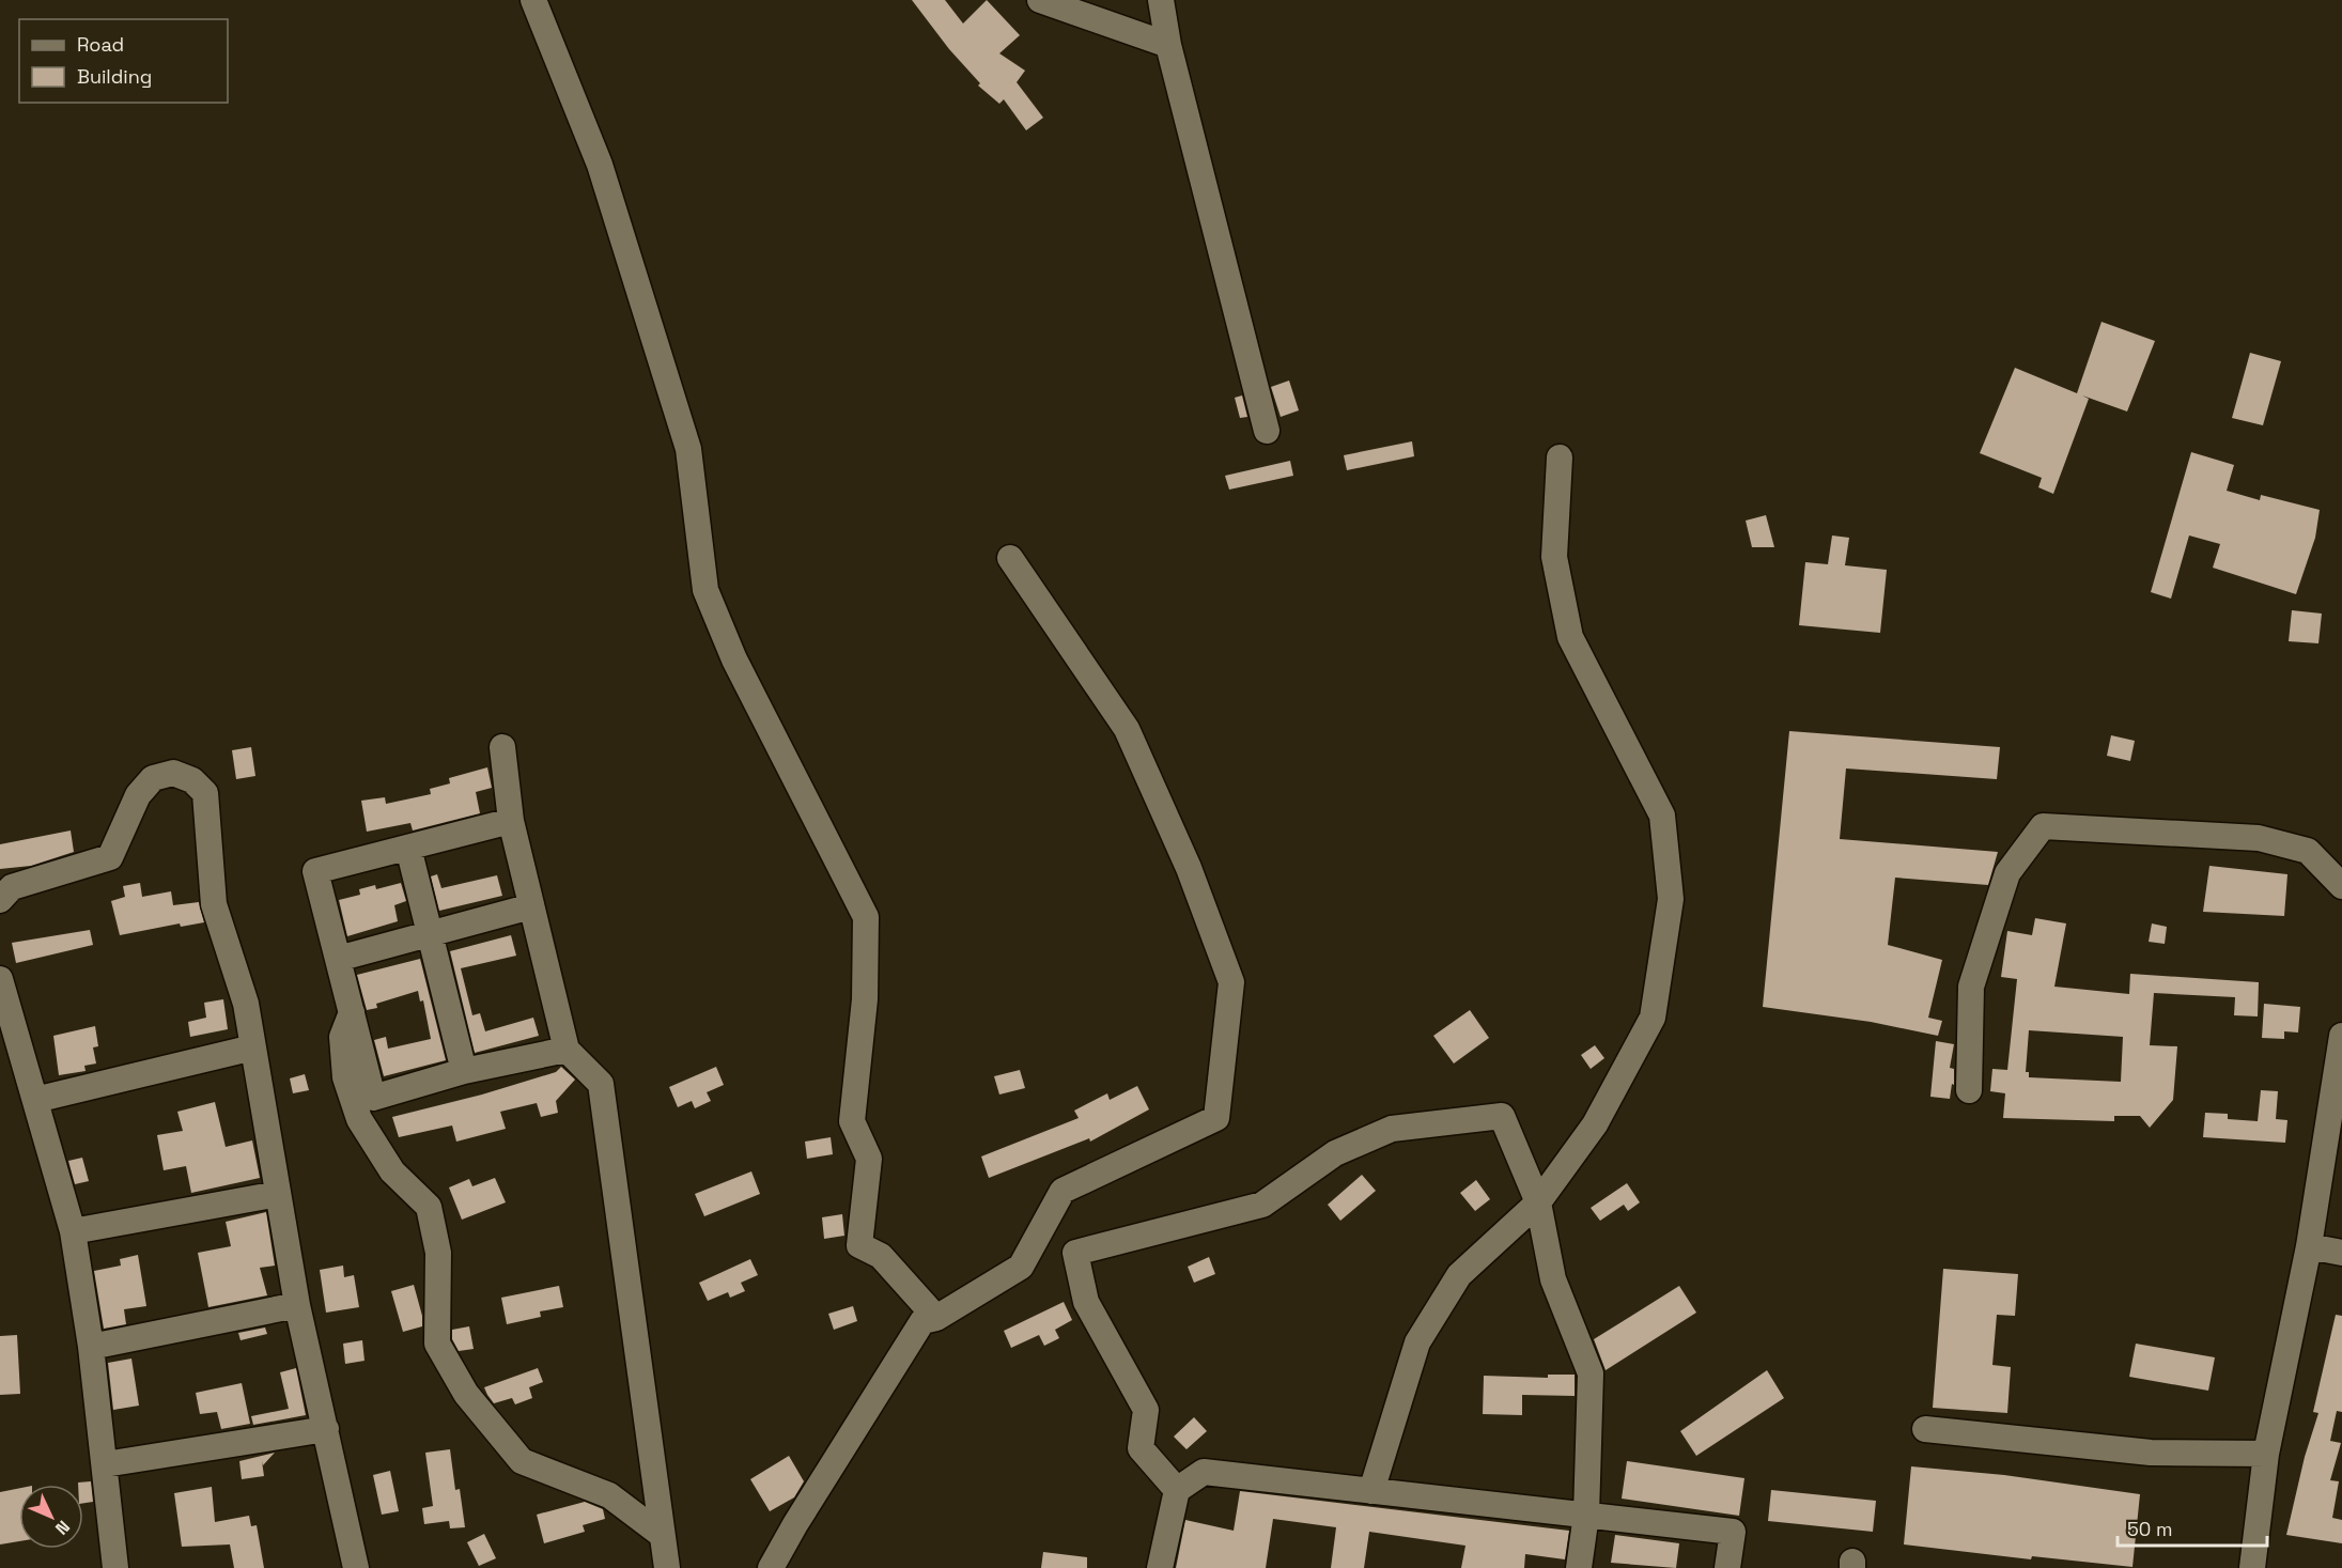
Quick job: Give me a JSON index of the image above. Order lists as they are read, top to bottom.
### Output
{
  "legend": ["Road", "Building"],
  "scale_bar": "50 m",
  "north": "bottom right"
}
